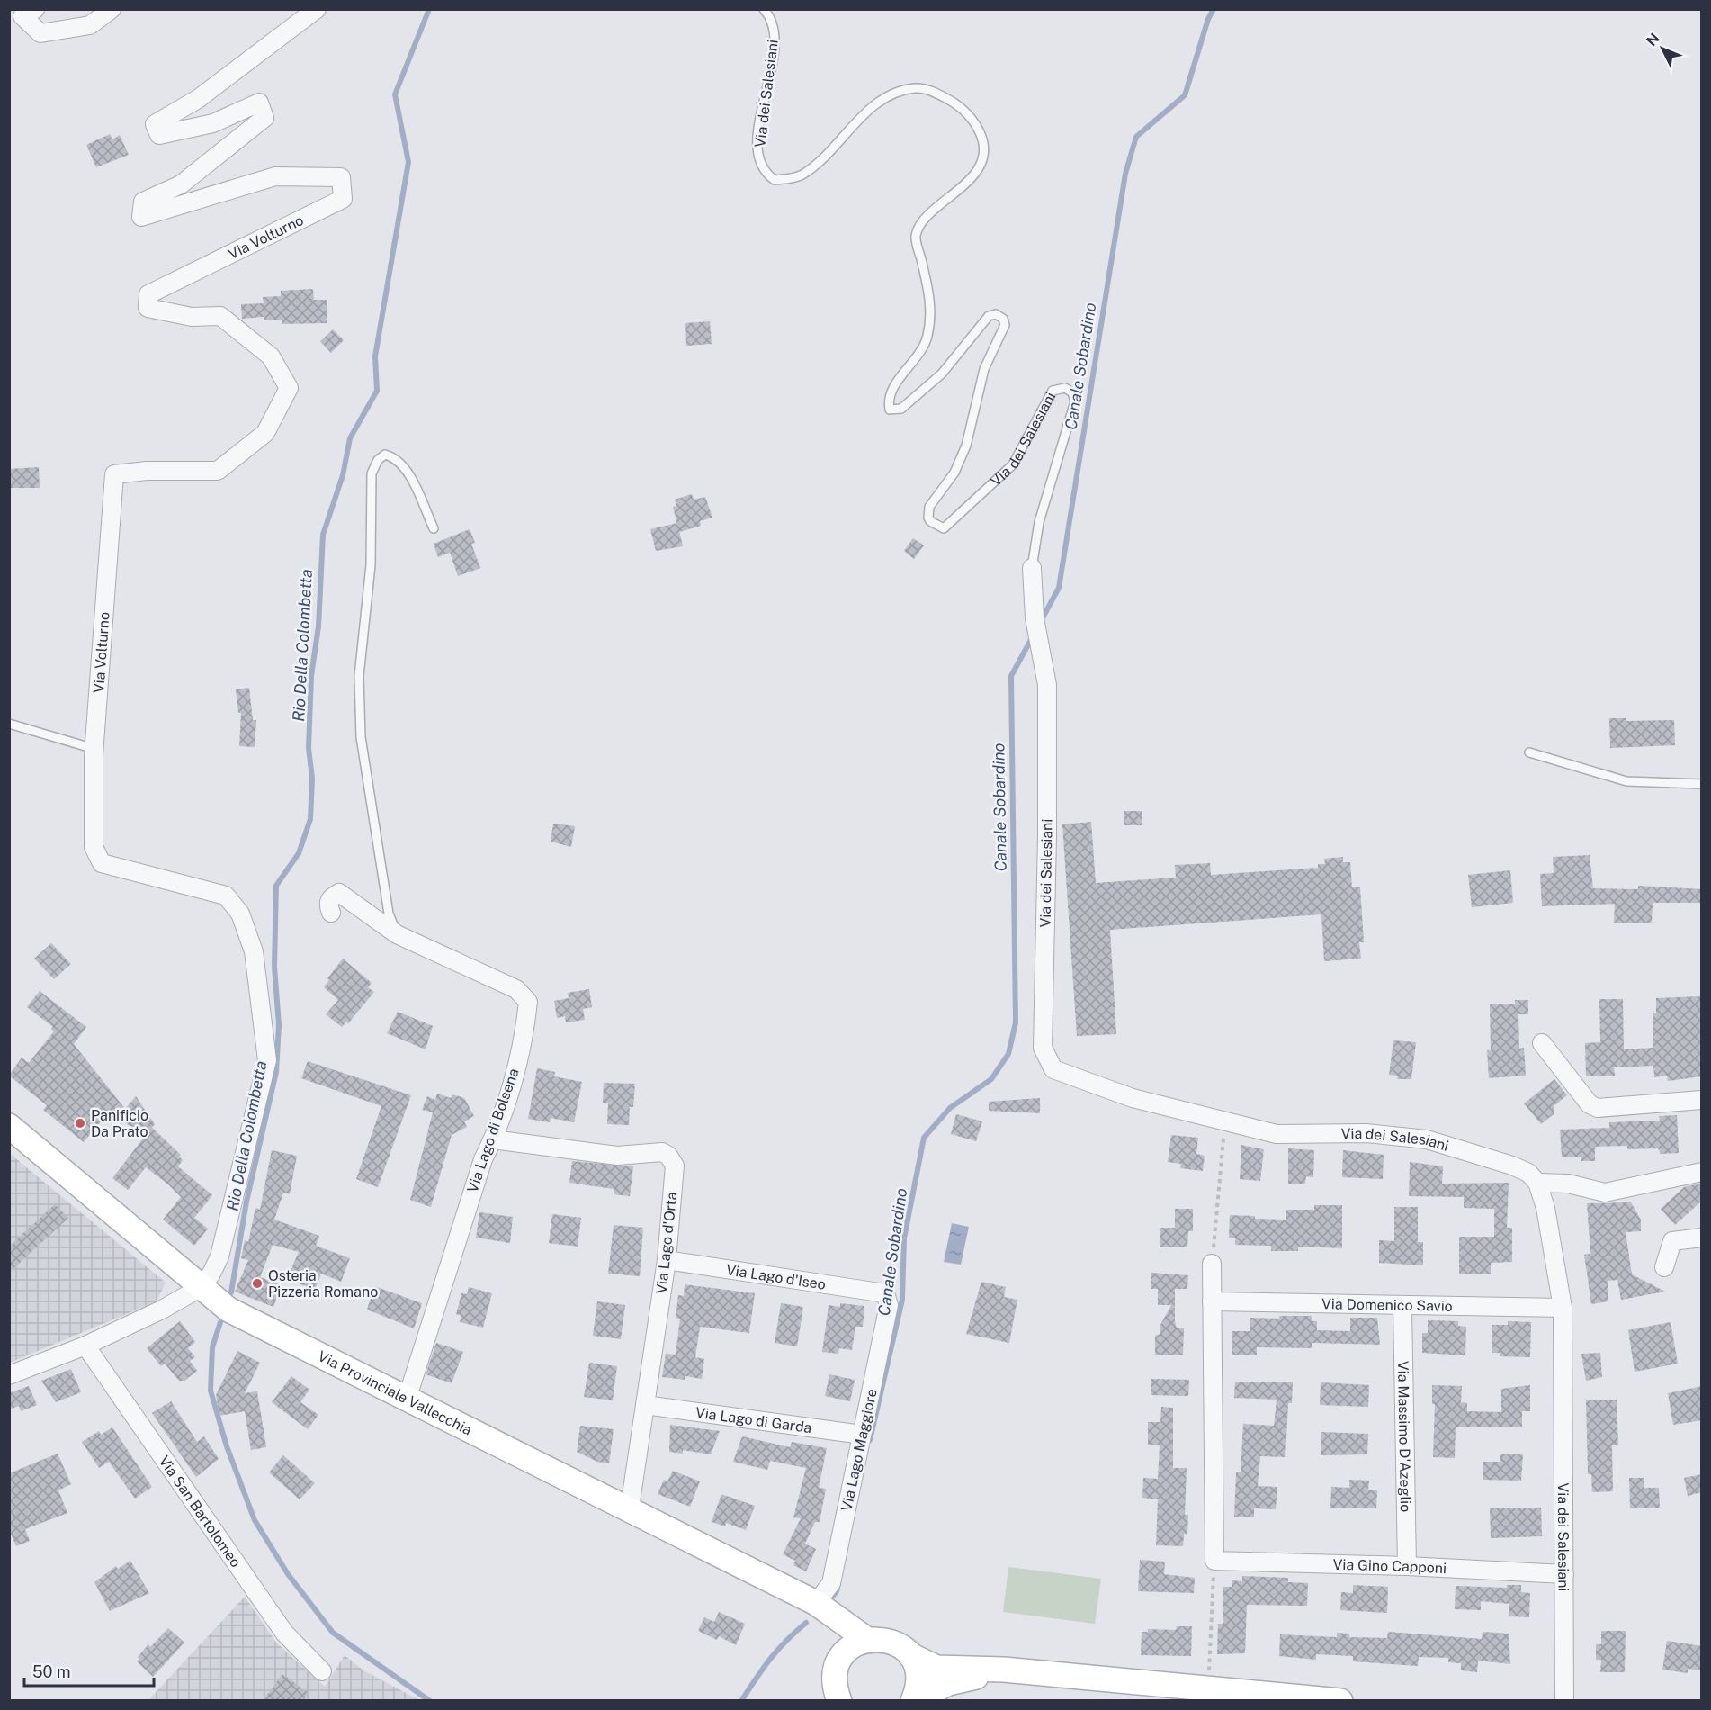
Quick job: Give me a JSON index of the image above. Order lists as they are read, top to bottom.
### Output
{
  "streets": {
    "main road": ["Via Provinciale Vallecchia"],
    "street": [
      "Via dei Salesiani",
      "Via Volturno",
      "Via Lago di Bolsena",
      "Via Lago d'Orta",
      "Via Lago d'Iseo",
      "Via Domenico Savio",
      "Via Lago di Garda",
      "Via Massimo D'Azeglio",
      "Via Lago Maggiore",
      "Via San Bartolomeo",
      "Via Gino Capponi"
    ]
  },
  "crossings": [
    ["Via dei Salesiani", "Via Domenico Savio"],
    ["Via dei Salesiani", "Via Gino Capponi"],
    ["Via Volturno", "Via Provinciale Vallecchia"],
    ["Via Lago di Bolsena", "Via Lago d'Orta"],
    ["Via Lago di Bolsena", "Via Provinciale Vallecchia"],
    ["Via Lago d'Orta", "Via Lago d'Iseo"],
    ["Via Lago d'Orta", "Via Provinciale Vallecchia"],
    ["Via Lago d'Orta", "Via Lago di Garda"],
    ["Via Lago d'Iseo", "Via Lago Maggiore"],
    ["Via Domenico Savio", "Via Massimo D'Azeglio"],
    ["Via Provinciale Vallecchia", "Via Lago Maggiore"],
    ["Via Lago di Garda", "Via Lago Maggiore"],
    ["Via Massimo D'Azeglio", "Via Gino Capponi"]
  ],
  "water": ["Canale Sobardino", "Rio Della Colombetta"],
  "places": ["Panificio Da Prato", "Osteria Pizzeria Romano"],
  "scale_bar": "50 m",
  "north": "top left"
}
